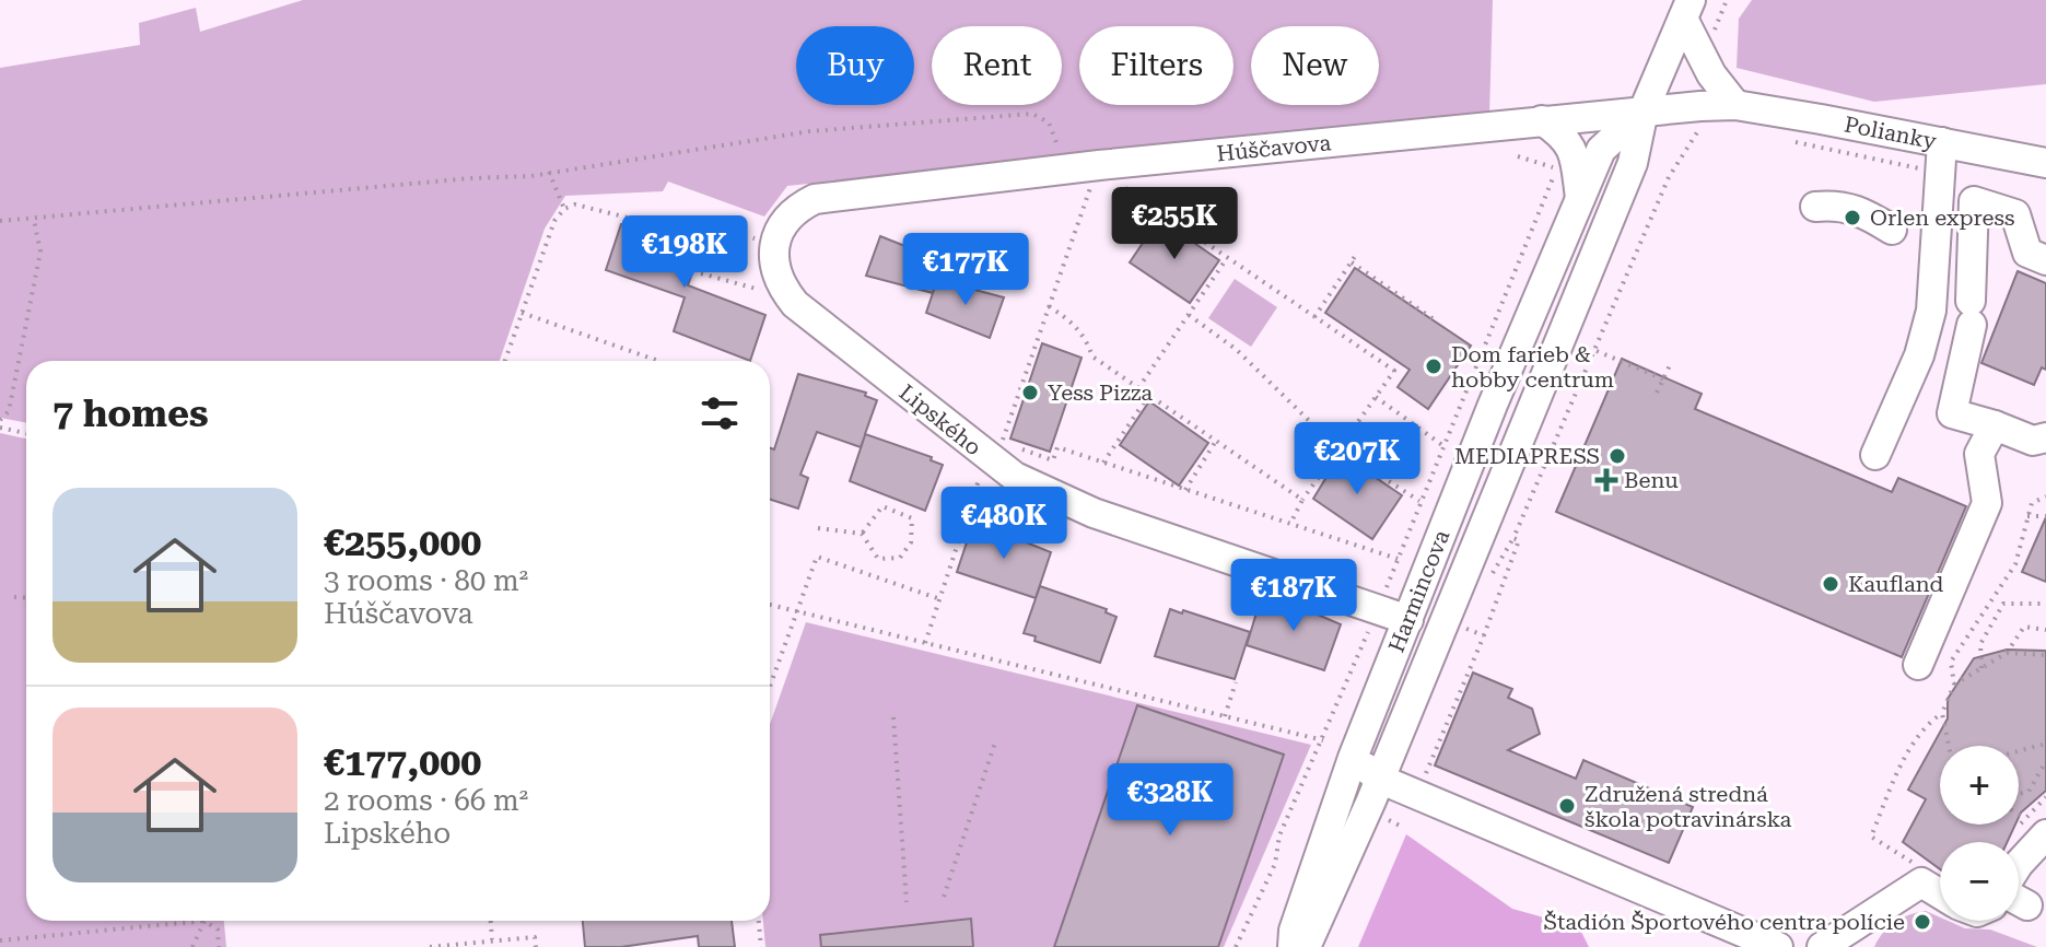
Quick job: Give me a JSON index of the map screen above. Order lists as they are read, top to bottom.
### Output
{
  "streets": {
    "street": [
      "Polianky",
      "Húščavova",
      "Lipského",
      "Harmincova"
    ]
  },
  "crossings": [
    ["Polianky", "Húščavova"],
    ["Polianky", "Harmincova"],
    ["Húščavova", "Lipského"],
    ["Húščavova", "Harmincova"],
    ["Lipského", "Harmincova"]
  ],
  "places": {
    "other": [
      "Orlen express",
      "Dom farieb & hobby centrum",
      "Yess Pizza",
      "MEDIAPRESS",
      "Kaufland",
      "Združená stredná škola potravinárska",
      "Štadión Športového centra polície"
    ],
    "health": ["Benu"]
  },
  "page": {
    "chip": [
      "Buy",
      "Rent",
      "Filters",
      "New"
    ],
    "price": [
      "€255K",
      "€198K",
      "€177K",
      "€207K",
      "€480K",
      "€187K",
      "€328K"
    ],
    "heading": "7 homes",
    "list": [
      {
        "name": "€255,000",
        "note": "3 rooms · 80 m² · Húščavova"
      },
      {
        "name": "€177,000",
        "note": "2 rooms · 66 m² · Lipského"
      }
    ],
    "map_buttons": ["+", "−"]
  }
}
